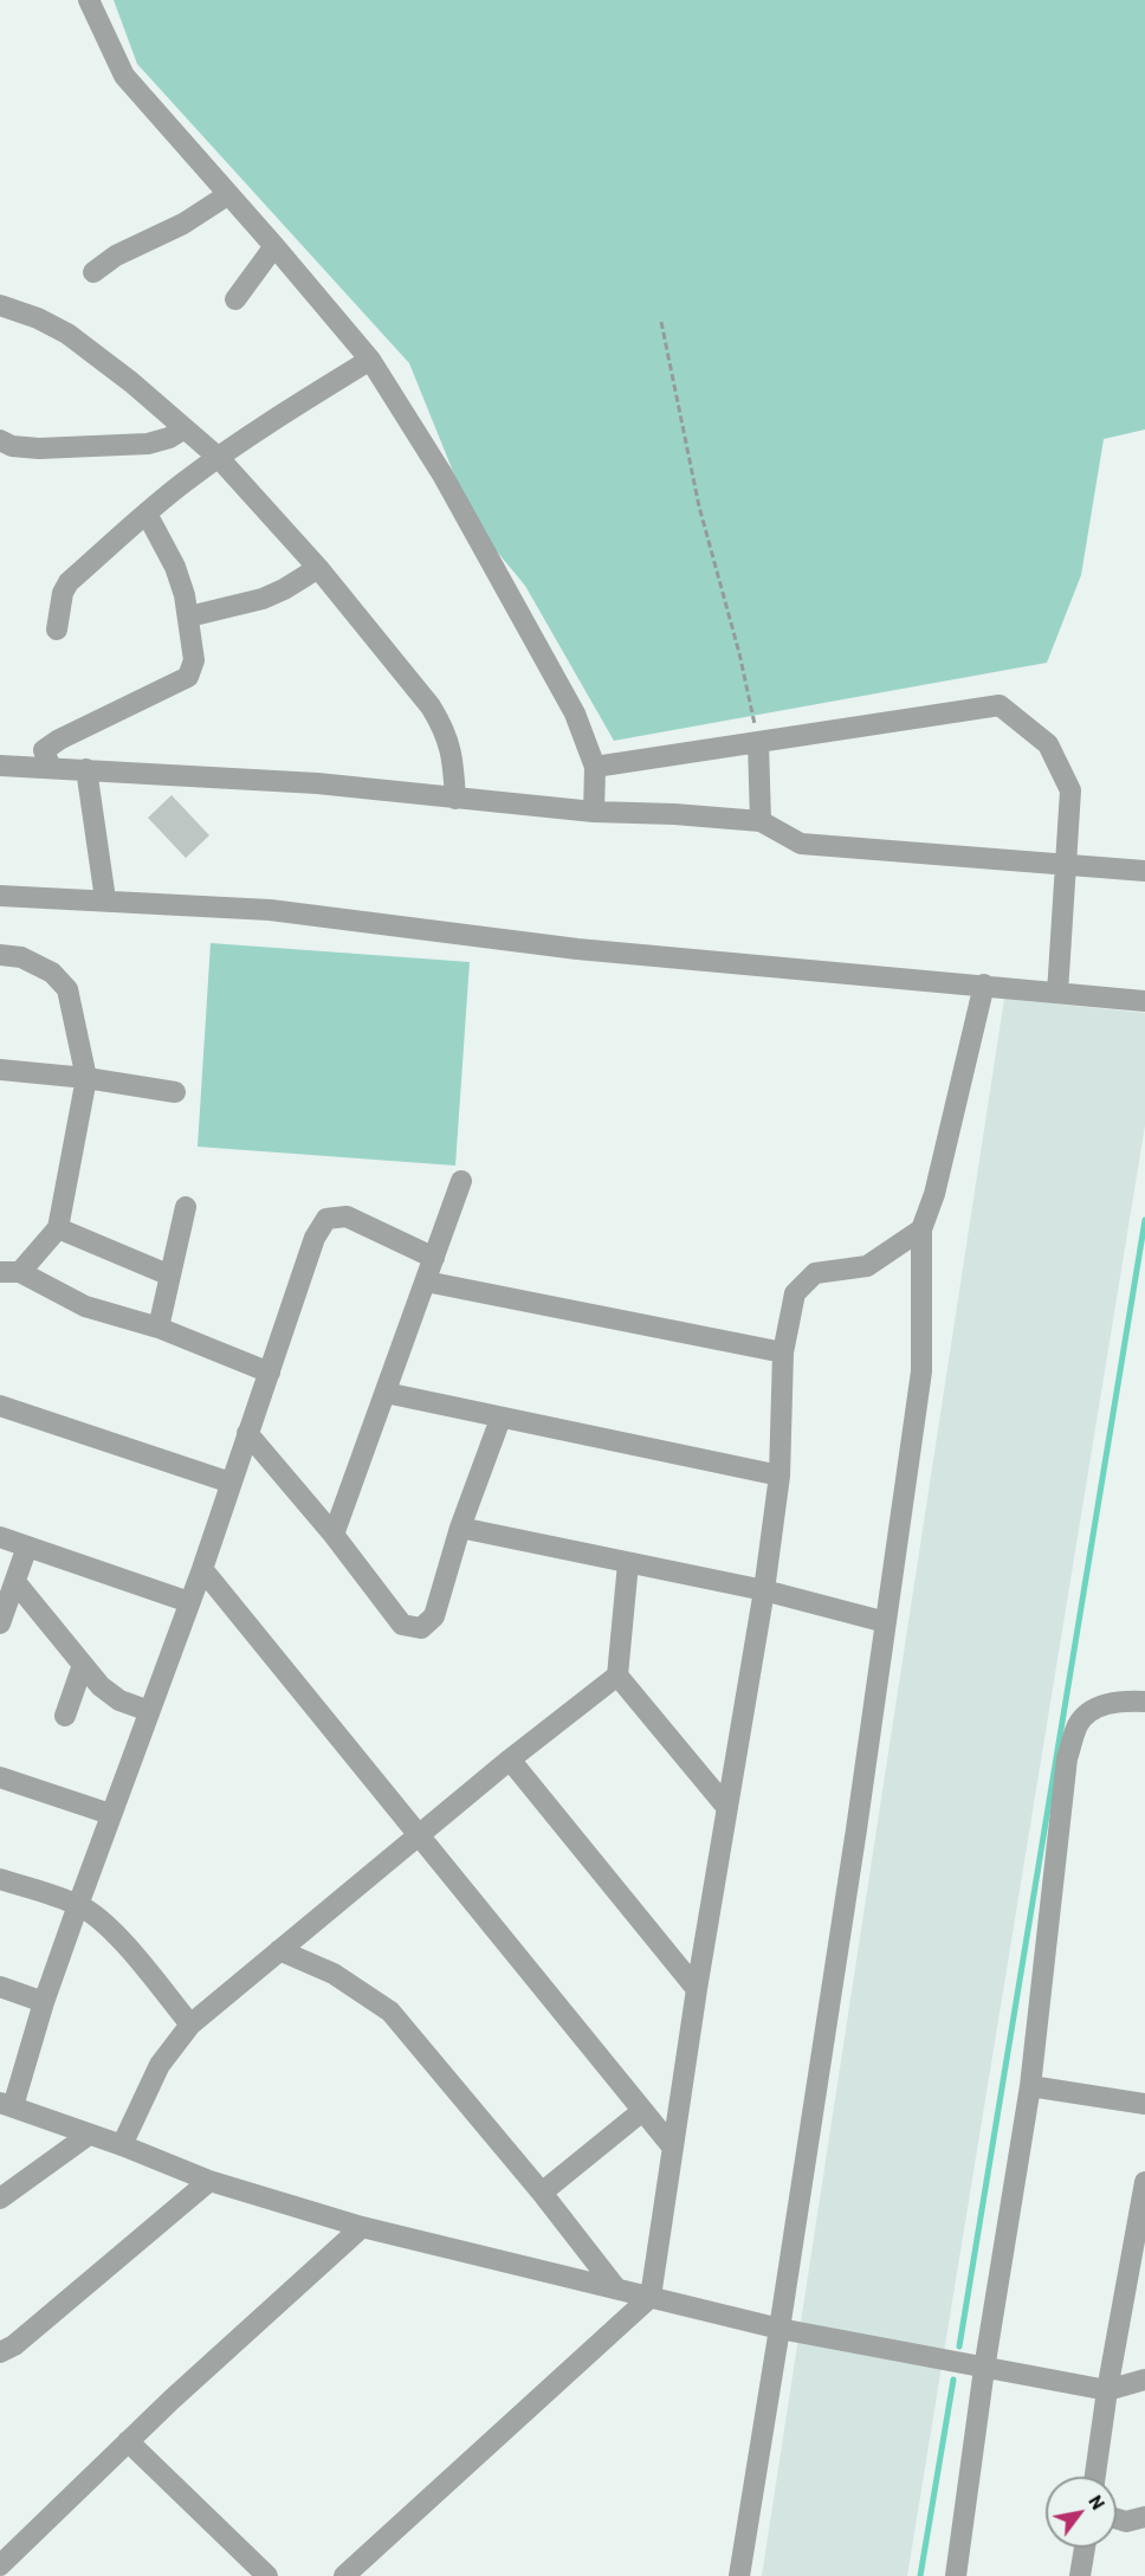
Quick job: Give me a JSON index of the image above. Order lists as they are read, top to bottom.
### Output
{
  "north": "top right"
}
